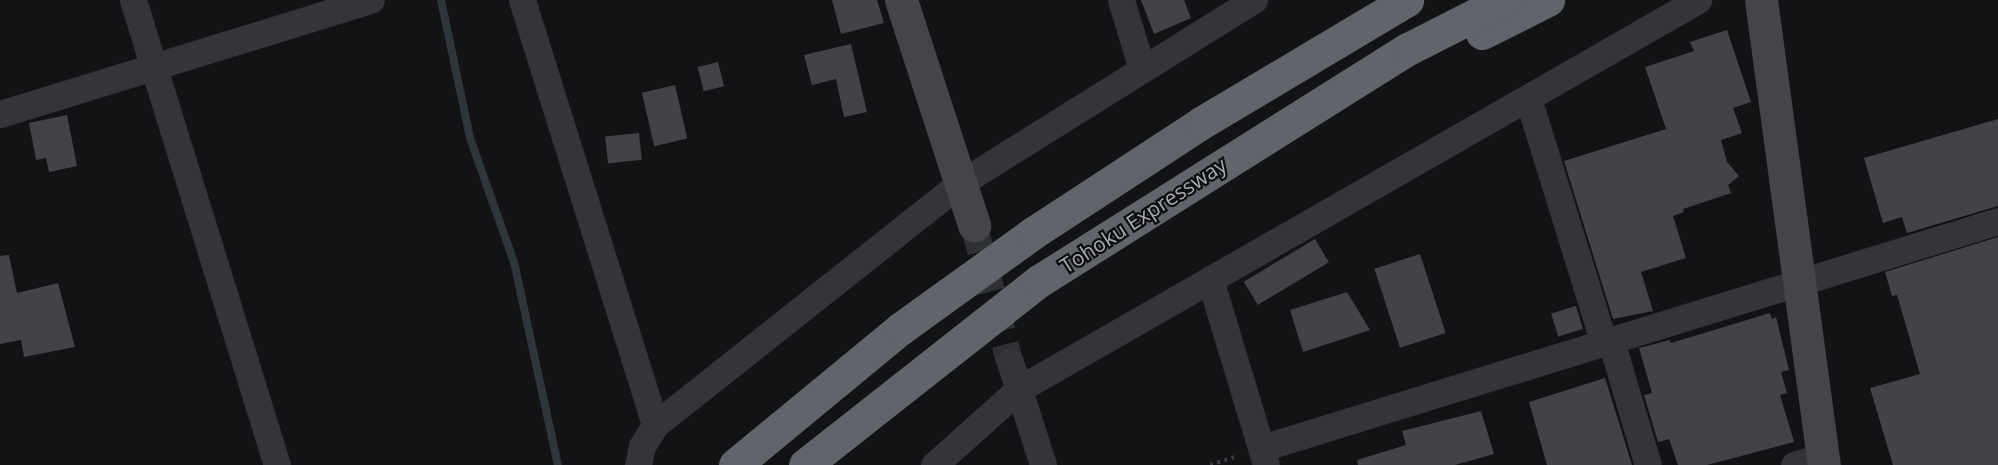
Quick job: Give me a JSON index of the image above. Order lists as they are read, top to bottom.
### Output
{
  "streets": {
    "highway": ["Tohoku Expressway"]
  }
}
